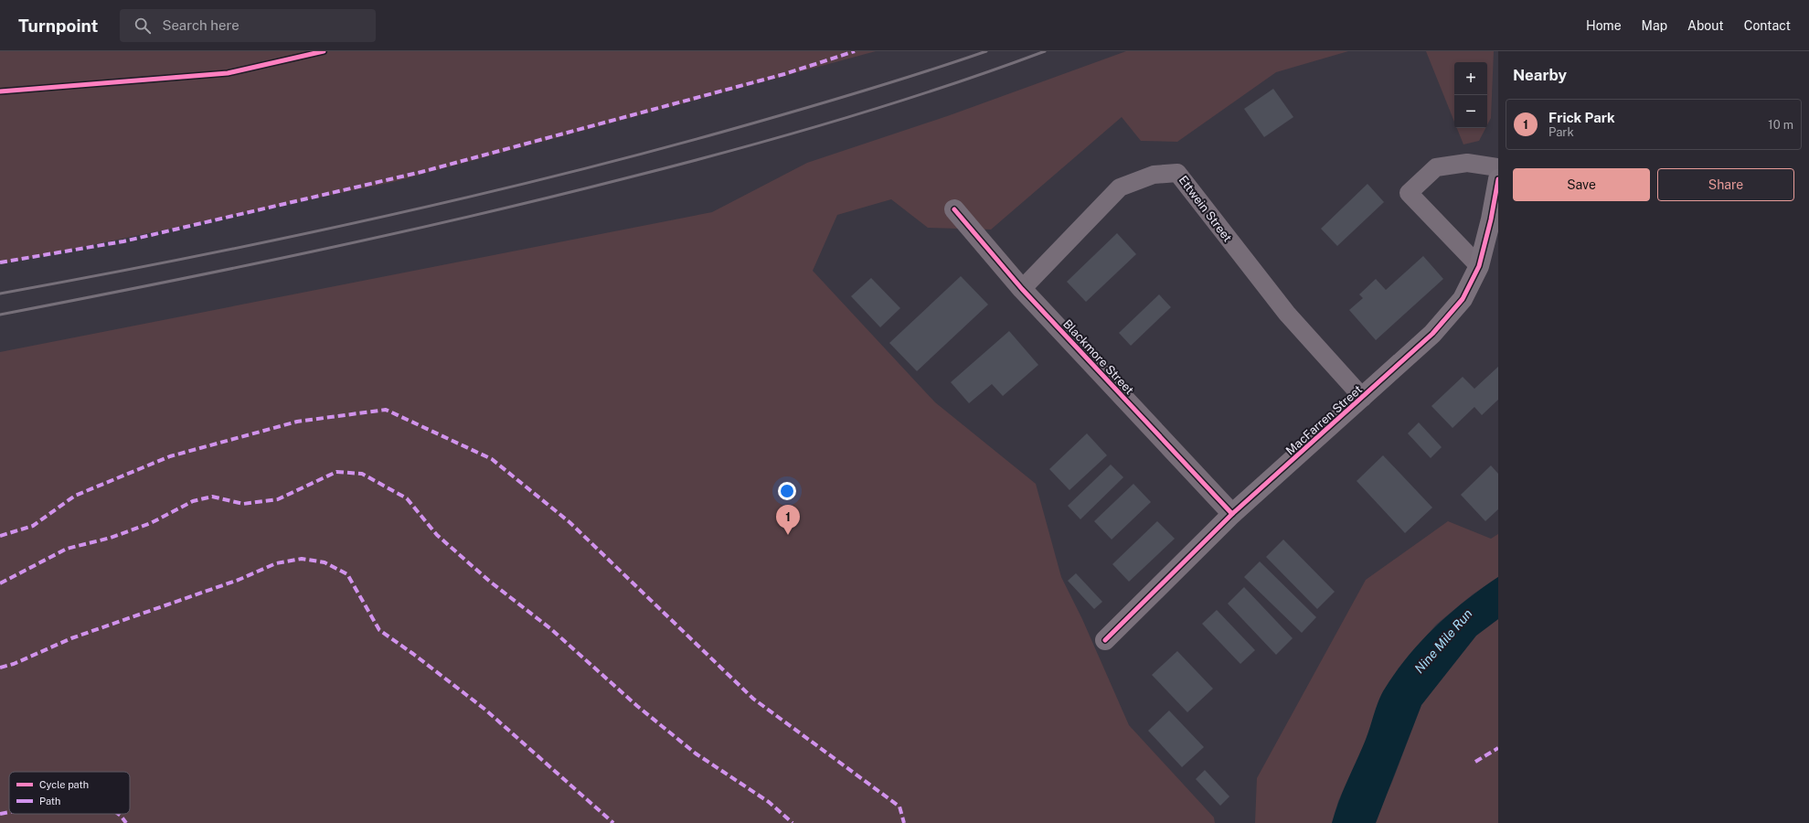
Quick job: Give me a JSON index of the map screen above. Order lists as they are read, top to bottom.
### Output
{
  "streets": {
    "street": ["Blackmore Street", "MacFarren Street"],
    "lane": ["Ettwein Street"]
  },
  "crossings": [
    ["Ettwein Street", "Blackmore Street"],
    ["Ettwein Street", "MacFarren Street"],
    ["Blackmore Street", "MacFarren Street"]
  ],
  "water": ["Nine Mile Run"],
  "legend": ["Cycle path", "Path"],
  "page": {
    "header": "Turnpoint",
    "search": "Search here",
    "nav": [
      "Home",
      "Map",
      "About",
      "Contact"
    ],
    "heading": "Nearby",
    "map_buttons": ["+", "−"],
    "list": [
      {
        "mark": "1",
        "name": "Frick Park",
        "note": "Park",
        "value": "10 m"
      }
    ],
    "buttons": ["Save", "Share"],
    "pins": "1"
  }
}
